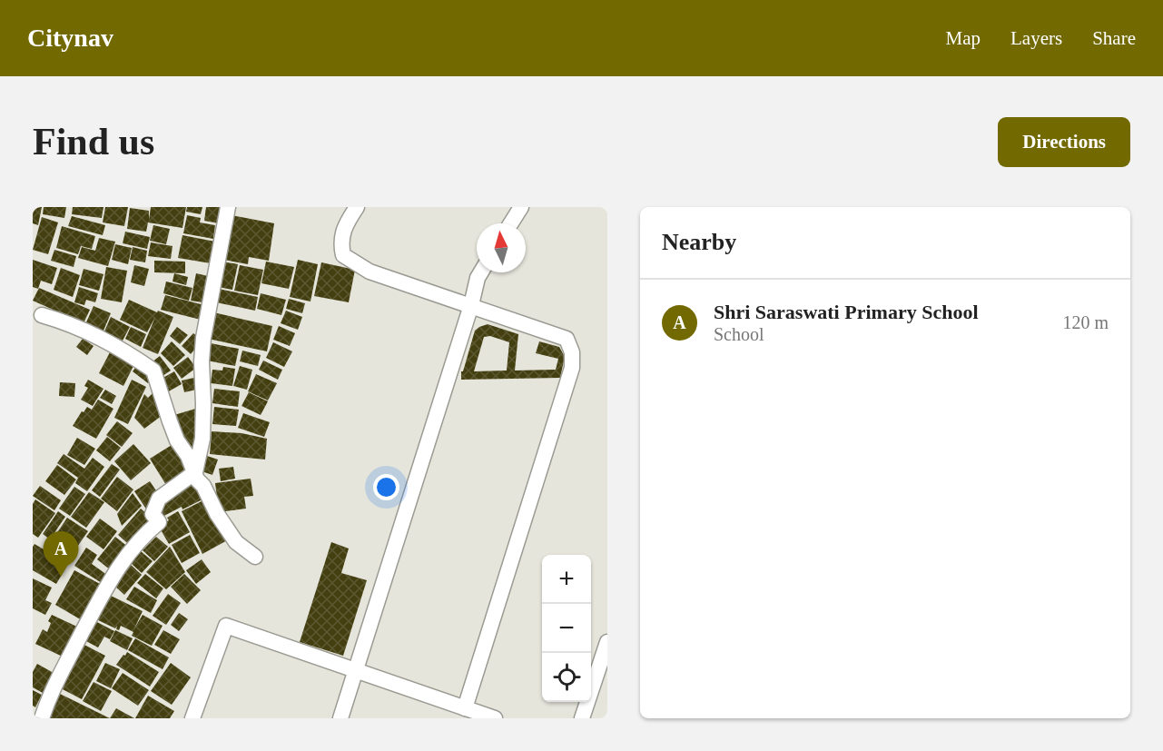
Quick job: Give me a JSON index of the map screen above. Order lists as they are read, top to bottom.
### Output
{
  "north": "top",
  "page": {
    "header": "Citynav",
    "nav": ["Map", "Layers", "Share"],
    "buttons": "Directions",
    "title": "Find us",
    "heading": "Nearby",
    "list": [
      {
        "mark": "A",
        "name": "Shri Saraswati Primary School",
        "note": "School",
        "value": "120 m"
      }
    ],
    "pins": "A",
    "map_buttons": ["+", "−"]
  }
}
